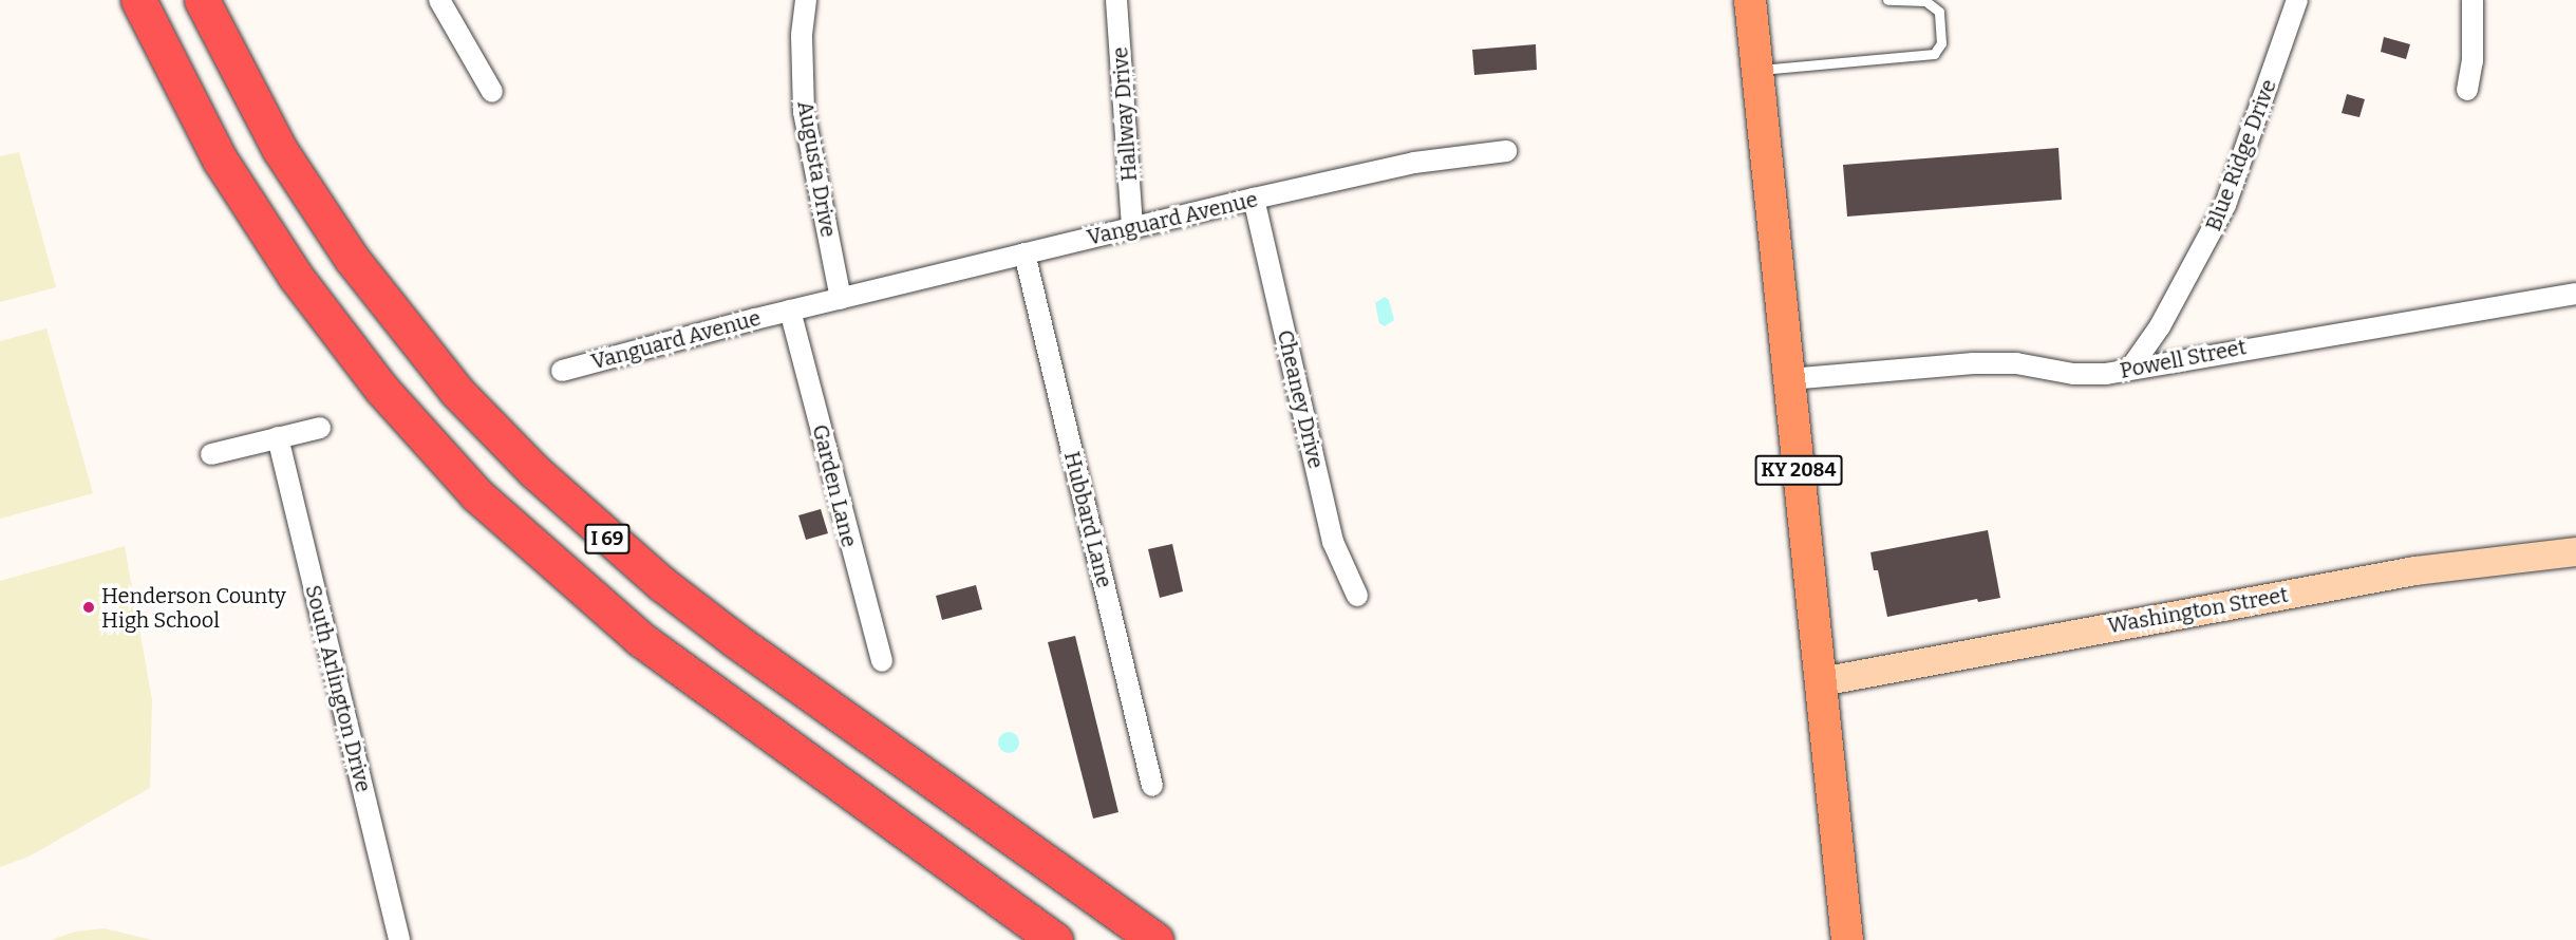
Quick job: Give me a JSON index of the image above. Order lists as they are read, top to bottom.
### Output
{
  "streets": {
    "highway": ["I 69"],
    "main road": ["KY 2084"],
    "street": [
      "Hallway Drive",
      "Blue Ridge Drive",
      "Augusta Drive",
      "Vanguard Avenue",
      "Powell Street",
      "Cheaney Drive",
      "Garden Lane",
      "Hubbard Lane",
      "Washington Street",
      "South Arlington Drive"
    ]
  },
  "crossings": [
    ["Hallway Drive", "Vanguard Avenue"],
    ["Blue Ridge Drive", "Powell Street"],
    ["Augusta Drive", "Vanguard Avenue"],
    ["Vanguard Avenue", "Cheaney Drive"],
    ["Vanguard Avenue", "Garden Lane"],
    ["Vanguard Avenue", "Hubbard Lane"],
    ["Powell Street", "KY 2084"],
    ["KY 2084", "Washington Street"]
  ],
  "places": ["Henderson County High School"]
}
